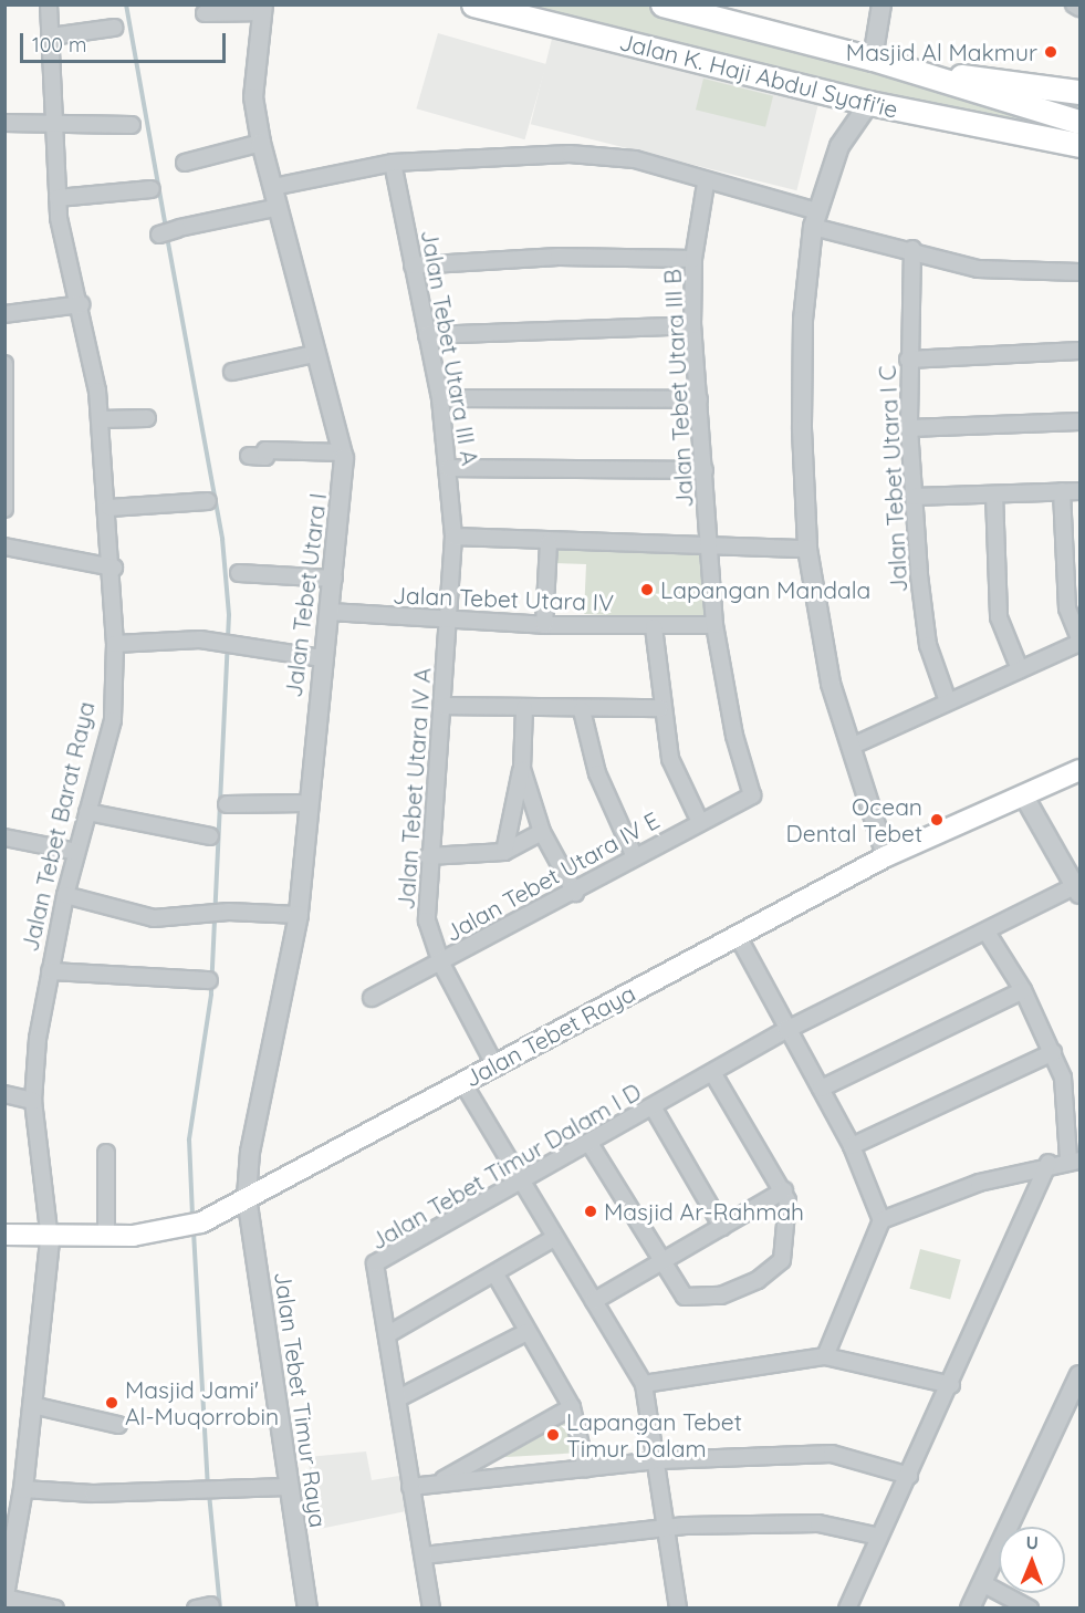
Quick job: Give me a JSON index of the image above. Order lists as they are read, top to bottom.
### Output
{
  "streets": {
    "main road": ["Jalan K. Haji Abdul Syafi'ie", "Jalan Tebet Raya"],
    "street": [
      "Jalan Tebet Utara III A",
      "Jalan Tebet Utara III B",
      "Jalan Tebet Utara I C",
      "Jalan Tebet Utara I",
      "Jalan Tebet Utara IV",
      "Jalan Tebet Utara IV A",
      "Jalan Tebet Barat Raya",
      "Jalan Tebet Utara IV E",
      "Jalan Tebet Timur Dalam I D",
      "Jalan Tebet Timur Raya"
    ]
  },
  "crossings": [
    ["Jalan Tebet Utara III A", "Jalan Tebet Utara IV"],
    ["Jalan Tebet Utara III A", "Jalan Tebet Utara IV A"],
    ["Jalan Tebet Utara III B", "Jalan Tebet Utara IV"],
    ["Jalan Tebet Utara III B", "Jalan Tebet Utara IV E"],
    ["Jalan Tebet Utara I", "Jalan Tebet Utara IV"],
    ["Jalan Tebet Utara I", "Jalan Tebet Raya"],
    ["Jalan Tebet Utara I", "Jalan Tebet Timur Raya"],
    ["Jalan Tebet Utara IV", "Jalan Tebet Utara IV A"],
    ["Jalan Tebet Utara IV A", "Jalan Tebet Utara IV E"],
    ["Jalan Tebet Utara IV A", "Jalan Tebet Raya"],
    ["Jalan Tebet Barat Raya", "Jalan Tebet Raya"],
    ["Jalan Tebet Raya", "Jalan Tebet Timur Raya"]
  ],
  "places": [
    "Masjid Al Makmur",
    "Lapangan Mandala",
    "Ocean Dental Tebet",
    "Masjid Ar-Rahmah",
    "Masjid Jami' Al-Muqorrobin",
    "Lapangan Tebet Timur Dalam"
  ],
  "scale_bar": "100 m",
  "north": "top"
}
